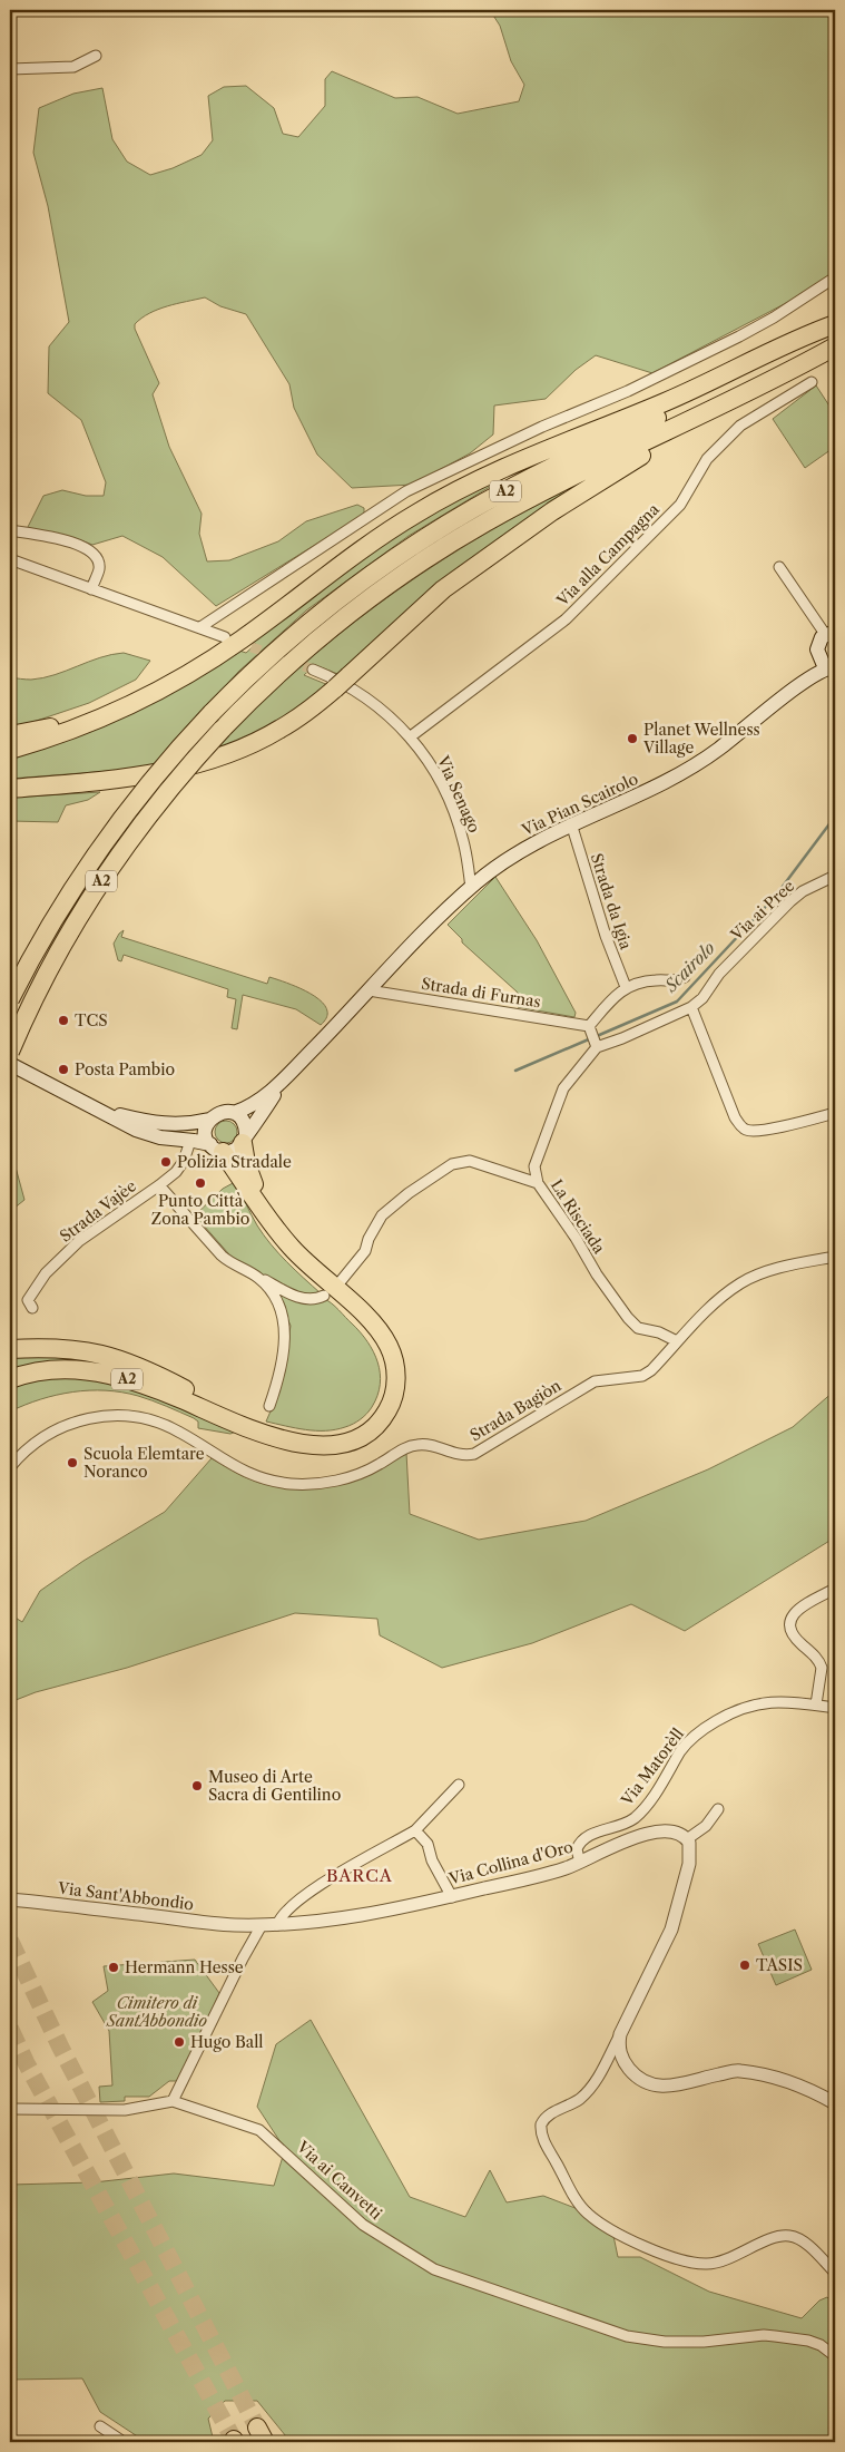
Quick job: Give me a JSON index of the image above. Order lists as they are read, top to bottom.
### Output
{
  "streets": {
    "highway": ["A2"],
    "main road": ["Via Pian Scairolo"],
    "street": [
      "Via alla Campagna",
      "Via Senago",
      "Strada da Igia",
      "Via ai Pree",
      "Strada di Furnas",
      "Strada Vajèe",
      "La Risciada",
      "Strada Bagiòn",
      "Via Matorèll",
      "Via Collina d'Oro",
      "Via Sant'Abbondio",
      "Via ai Canvetti"
    ]
  },
  "crossings": [
    ["A2", "Via Pian Scairolo"],
    ["Via alla Campagna", "Via Senago"],
    ["Via Senago", "Via Pian Scairolo"],
    ["Via Pian Scairolo", "Strada da Igia"],
    ["Via Pian Scairolo", "Strada di Furnas"],
    ["Via ai Pree", "La Risciada"],
    ["La Risciada", "Strada Bagiòn"],
    ["Via Matorèll", "Via Collina d'Oro"],
    ["Via Collina d'Oro", "Via Sant'Abbondio"]
  ],
  "districts": ["BARCA"],
  "water": ["Scairolo"],
  "parks": ["Cimitero di Sant'Abbondio"],
  "places": [
    "Planet Wellness Village",
    "TCS",
    "Posta Pambio",
    "Polizia Stradale",
    "Punto Città Zona Pambio",
    "Scuola Elemtare Noranco",
    "Museo di Arte Sacra di Gentilino",
    "TASIS",
    "Hermann Hesse",
    "Hugo Ball"
  ]
}
